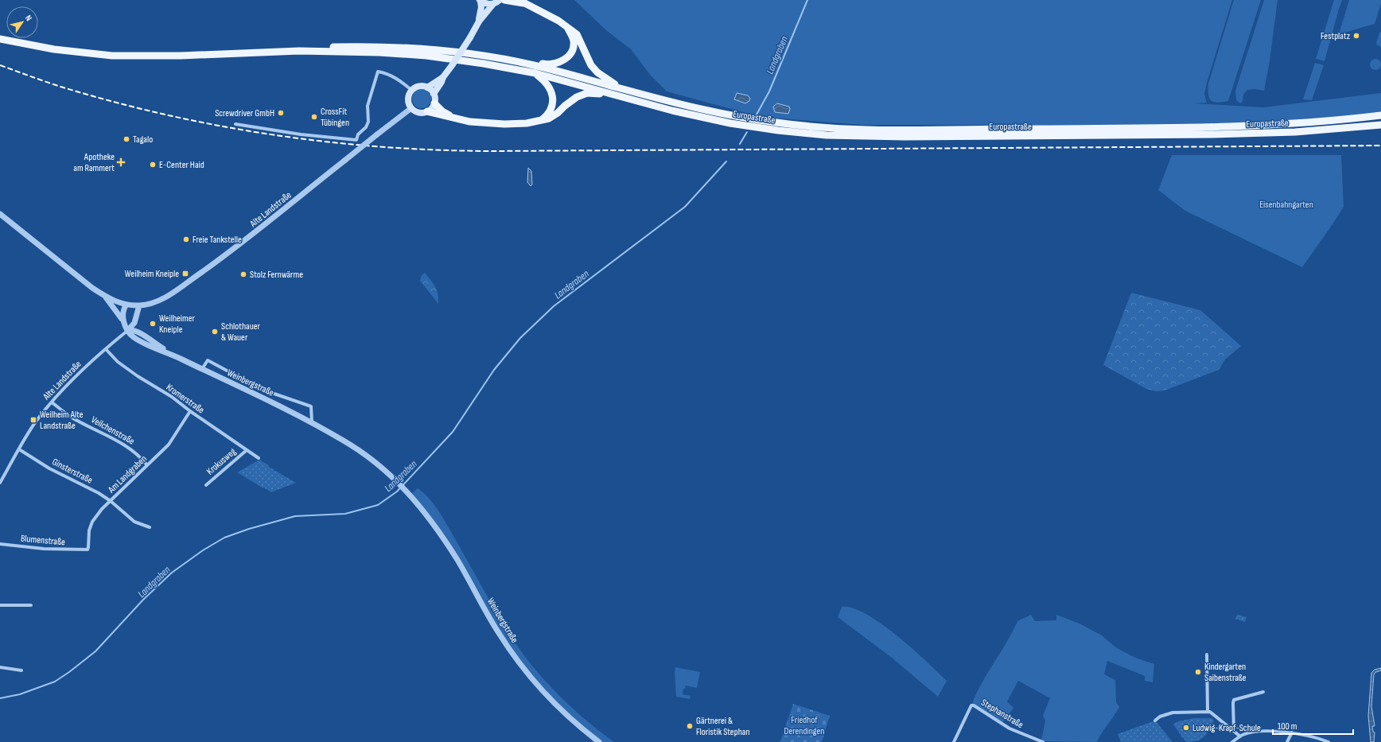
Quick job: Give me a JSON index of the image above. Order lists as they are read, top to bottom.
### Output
{
  "streets": {
    "main road": ["Europastraße"],
    "street": [
      "Alte Landstraße",
      "Weinbergstraße",
      "Kromerstraße",
      "Veilchenstraße",
      "Krokusweg",
      "Ginsterstraße",
      "Am Landgraben",
      "Blumenstraße",
      "Stephanstraße"
    ]
  },
  "crossings": [
    ["Alte Landstraße", "Kromerstraße"],
    ["Alte Landstraße", "Veilchenstraße"],
    ["Alte Landstraße", "Ginsterstraße"],
    ["Kromerstraße", "Krokusweg"],
    ["Kromerstraße", "Am Landgraben"],
    ["Veilchenstraße", "Am Landgraben"],
    ["Ginsterstraße", "Am Landgraben"],
    ["Am Landgraben", "Blumenstraße"]
  ],
  "water": ["Landgraben"],
  "parks": ["Eisenbahngarten", "Friedhof Derendingen"],
  "places": {
    "other": [
      "Festplatz",
      "Screwdriver GmbH",
      "CrossFit Tübingen",
      "Tagalo",
      "E-Center Haid",
      "Freie Tankstelle",
      "Stolz Fernwärme",
      "Weilheimer Kneiple",
      "Schlothauer & Wauer",
      "Kindergarten Saibenstraße",
      "Gärtnerei & Floristik Stephan",
      "Ludwig-Krapf-Schule"
    ],
    "health": ["Apotheke am Rammert"],
    "transit": ["Weilheim Kneiple", "Weilheim Alte Landstraße"]
  },
  "scale_bar": "100 m",
  "north": "top right"
}
